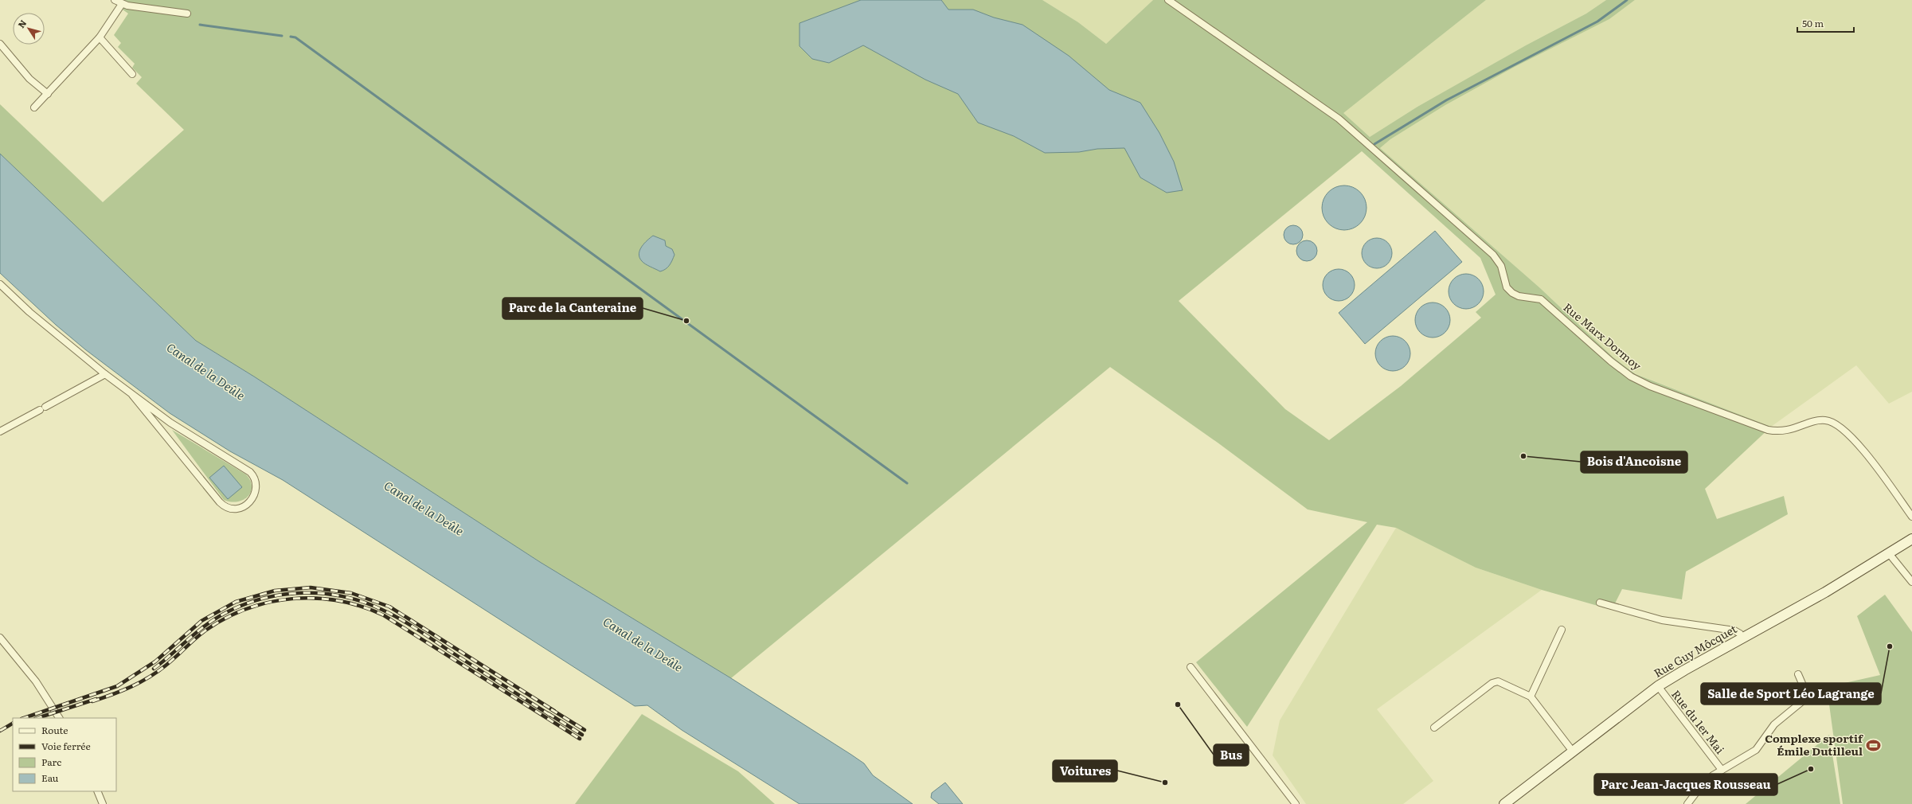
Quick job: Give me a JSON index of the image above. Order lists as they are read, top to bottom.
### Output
{
  "streets": {
    "street": ["Rue Marx Dormoy", "Rue Guy Môcquet", "Rue du 1er Mai"]
  },
  "crossings": [
    ["Rue Guy Môcquet", "Rue du 1er Mai"]
  ],
  "water": ["Canal de la Deûle"],
  "places": {
    "other": [
      "Parc de la Canteraine",
      "Bois d'Ancoisne",
      "Salle de Sport Léo Lagrange",
      "Bus",
      "Parc Jean-Jacques Rousseau",
      "Voitures"
    ],
    "sports": ["Complexe sportif Émile Dutilleul"]
  },
  "legend": [
    "Route",
    "Voie ferrée",
    "Parc",
    "Eau"
  ],
  "scale_bar": "50 m",
  "north": "top left"
}
